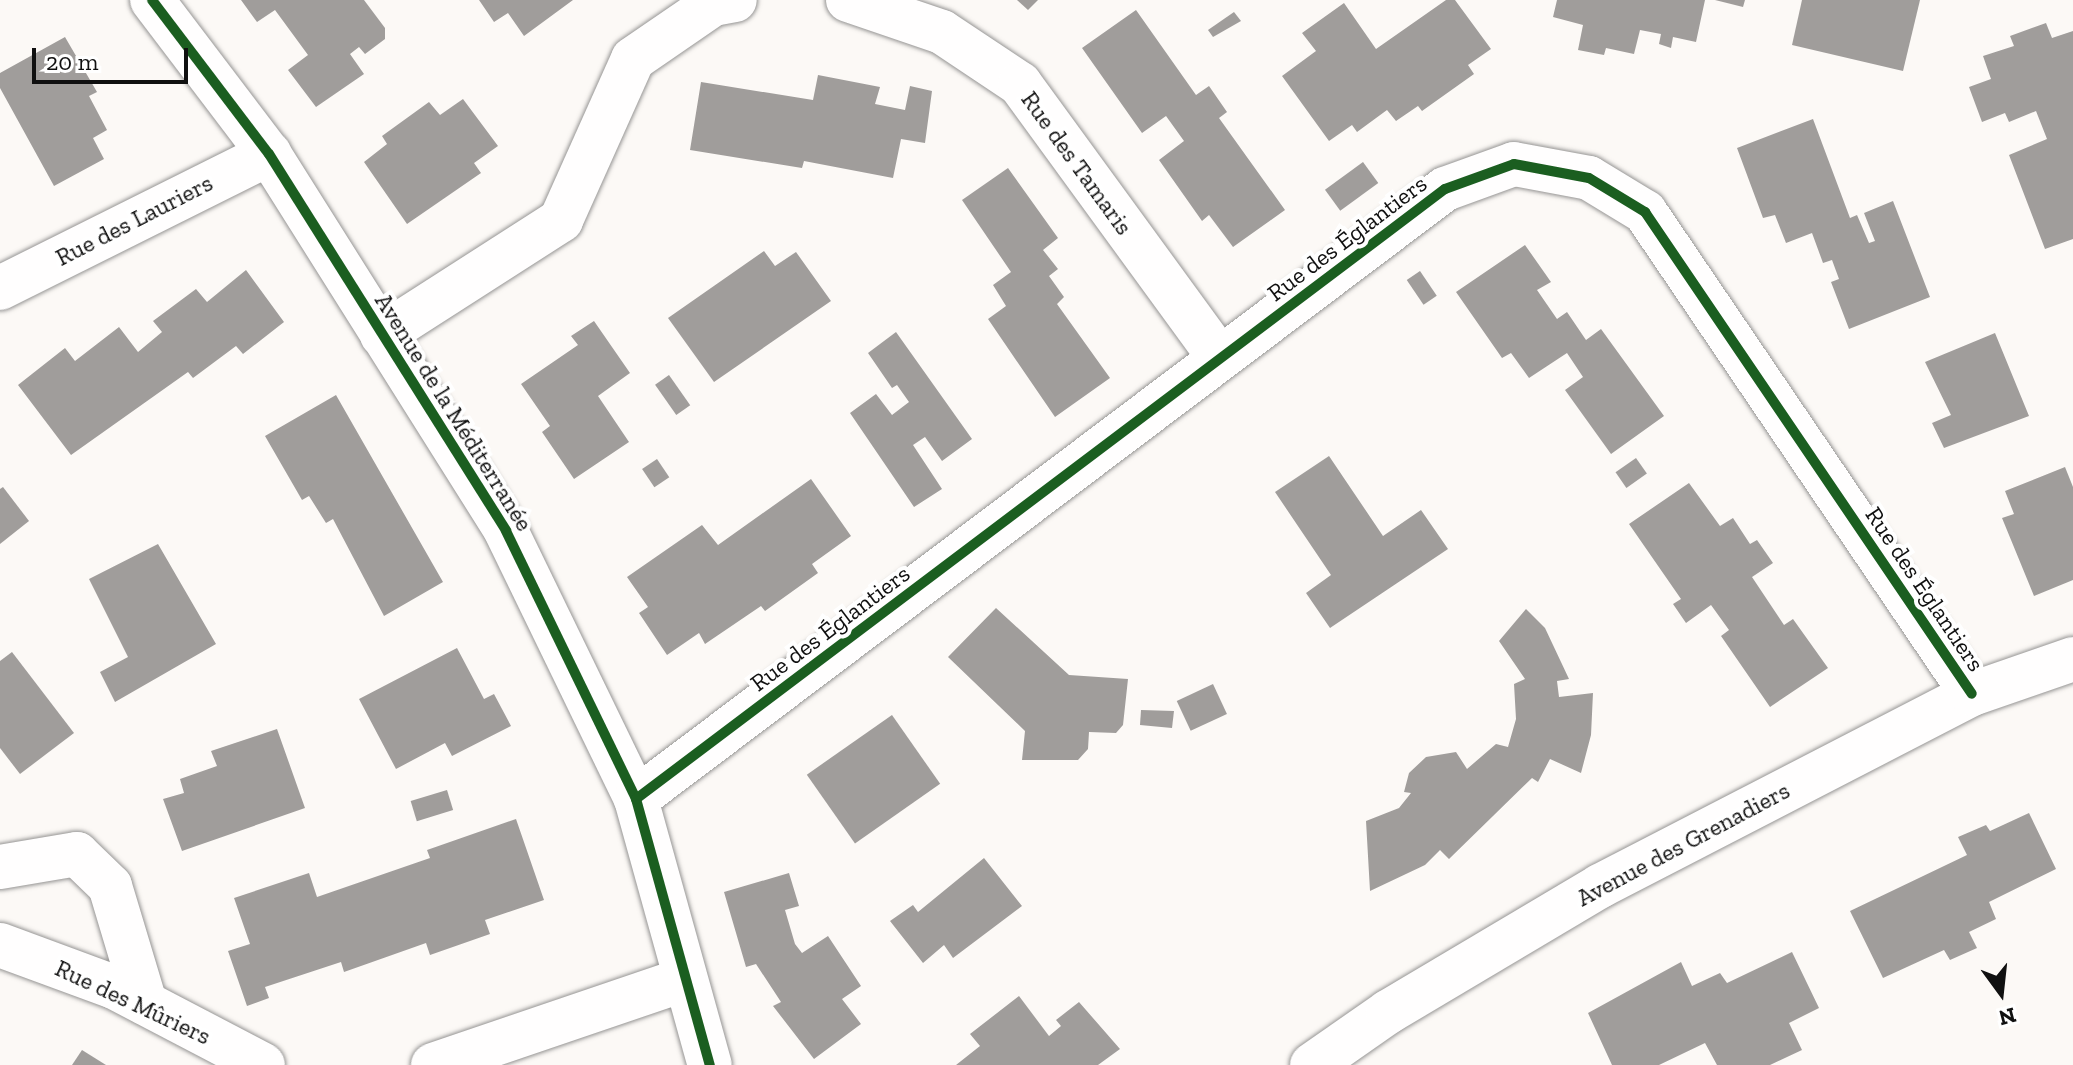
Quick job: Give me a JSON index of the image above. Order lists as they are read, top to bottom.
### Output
{
  "streets": {
    "street": [
      "Rue des Tamaris",
      "Rue des Lauriers",
      "Rue des Églantiers",
      "Avenue de la Méditerranée",
      "Avenue des Grenadiers",
      "Rue des Mûriers"
    ]
  },
  "crossings": [
    ["Rue des Tamaris", "Rue des Églantiers"],
    ["Rue des Lauriers", "Avenue de la Méditerranée"],
    ["Rue des Églantiers", "Avenue de la Méditerranée"],
    ["Rue des Églantiers", "Avenue des Grenadiers"]
  ],
  "scale_bar": "20 m",
  "north": "bottom"
}
